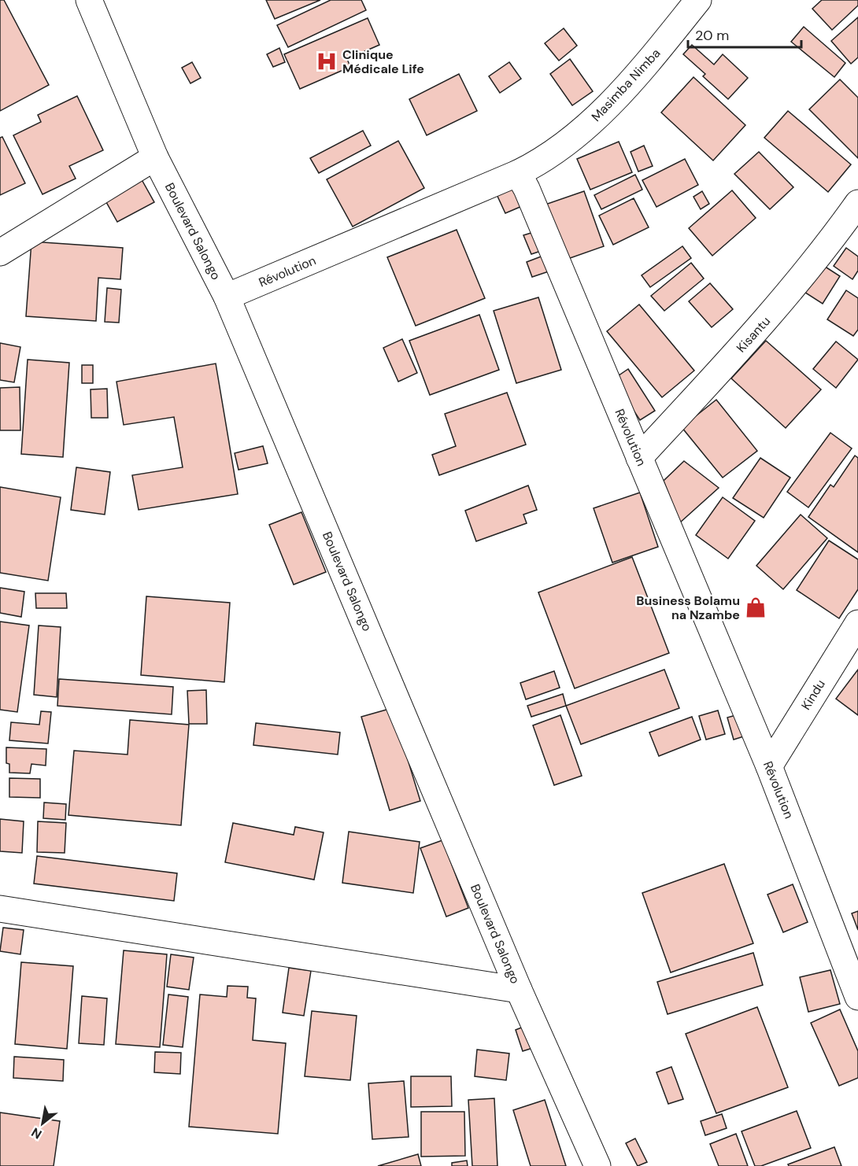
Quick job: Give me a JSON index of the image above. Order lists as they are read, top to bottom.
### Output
{
  "streets": {
    "street": [
      "Masimba Nimba",
      "Boulevard Salongo",
      "Révolution",
      "Kisantu",
      "Kindu"
    ]
  },
  "crossings": [
    ["Masimba Nimba", "Révolution"],
    ["Boulevard Salongo", "Révolution"],
    ["Révolution", "Kisantu"],
    ["Révolution", "Kindu"]
  ],
  "places": {
    "hospital": ["Clinique Médicale Life"],
    "shop": ["Business Bolamu na Nzambe"]
  },
  "scale_bar": "20 m",
  "north": "bottom left"
}
